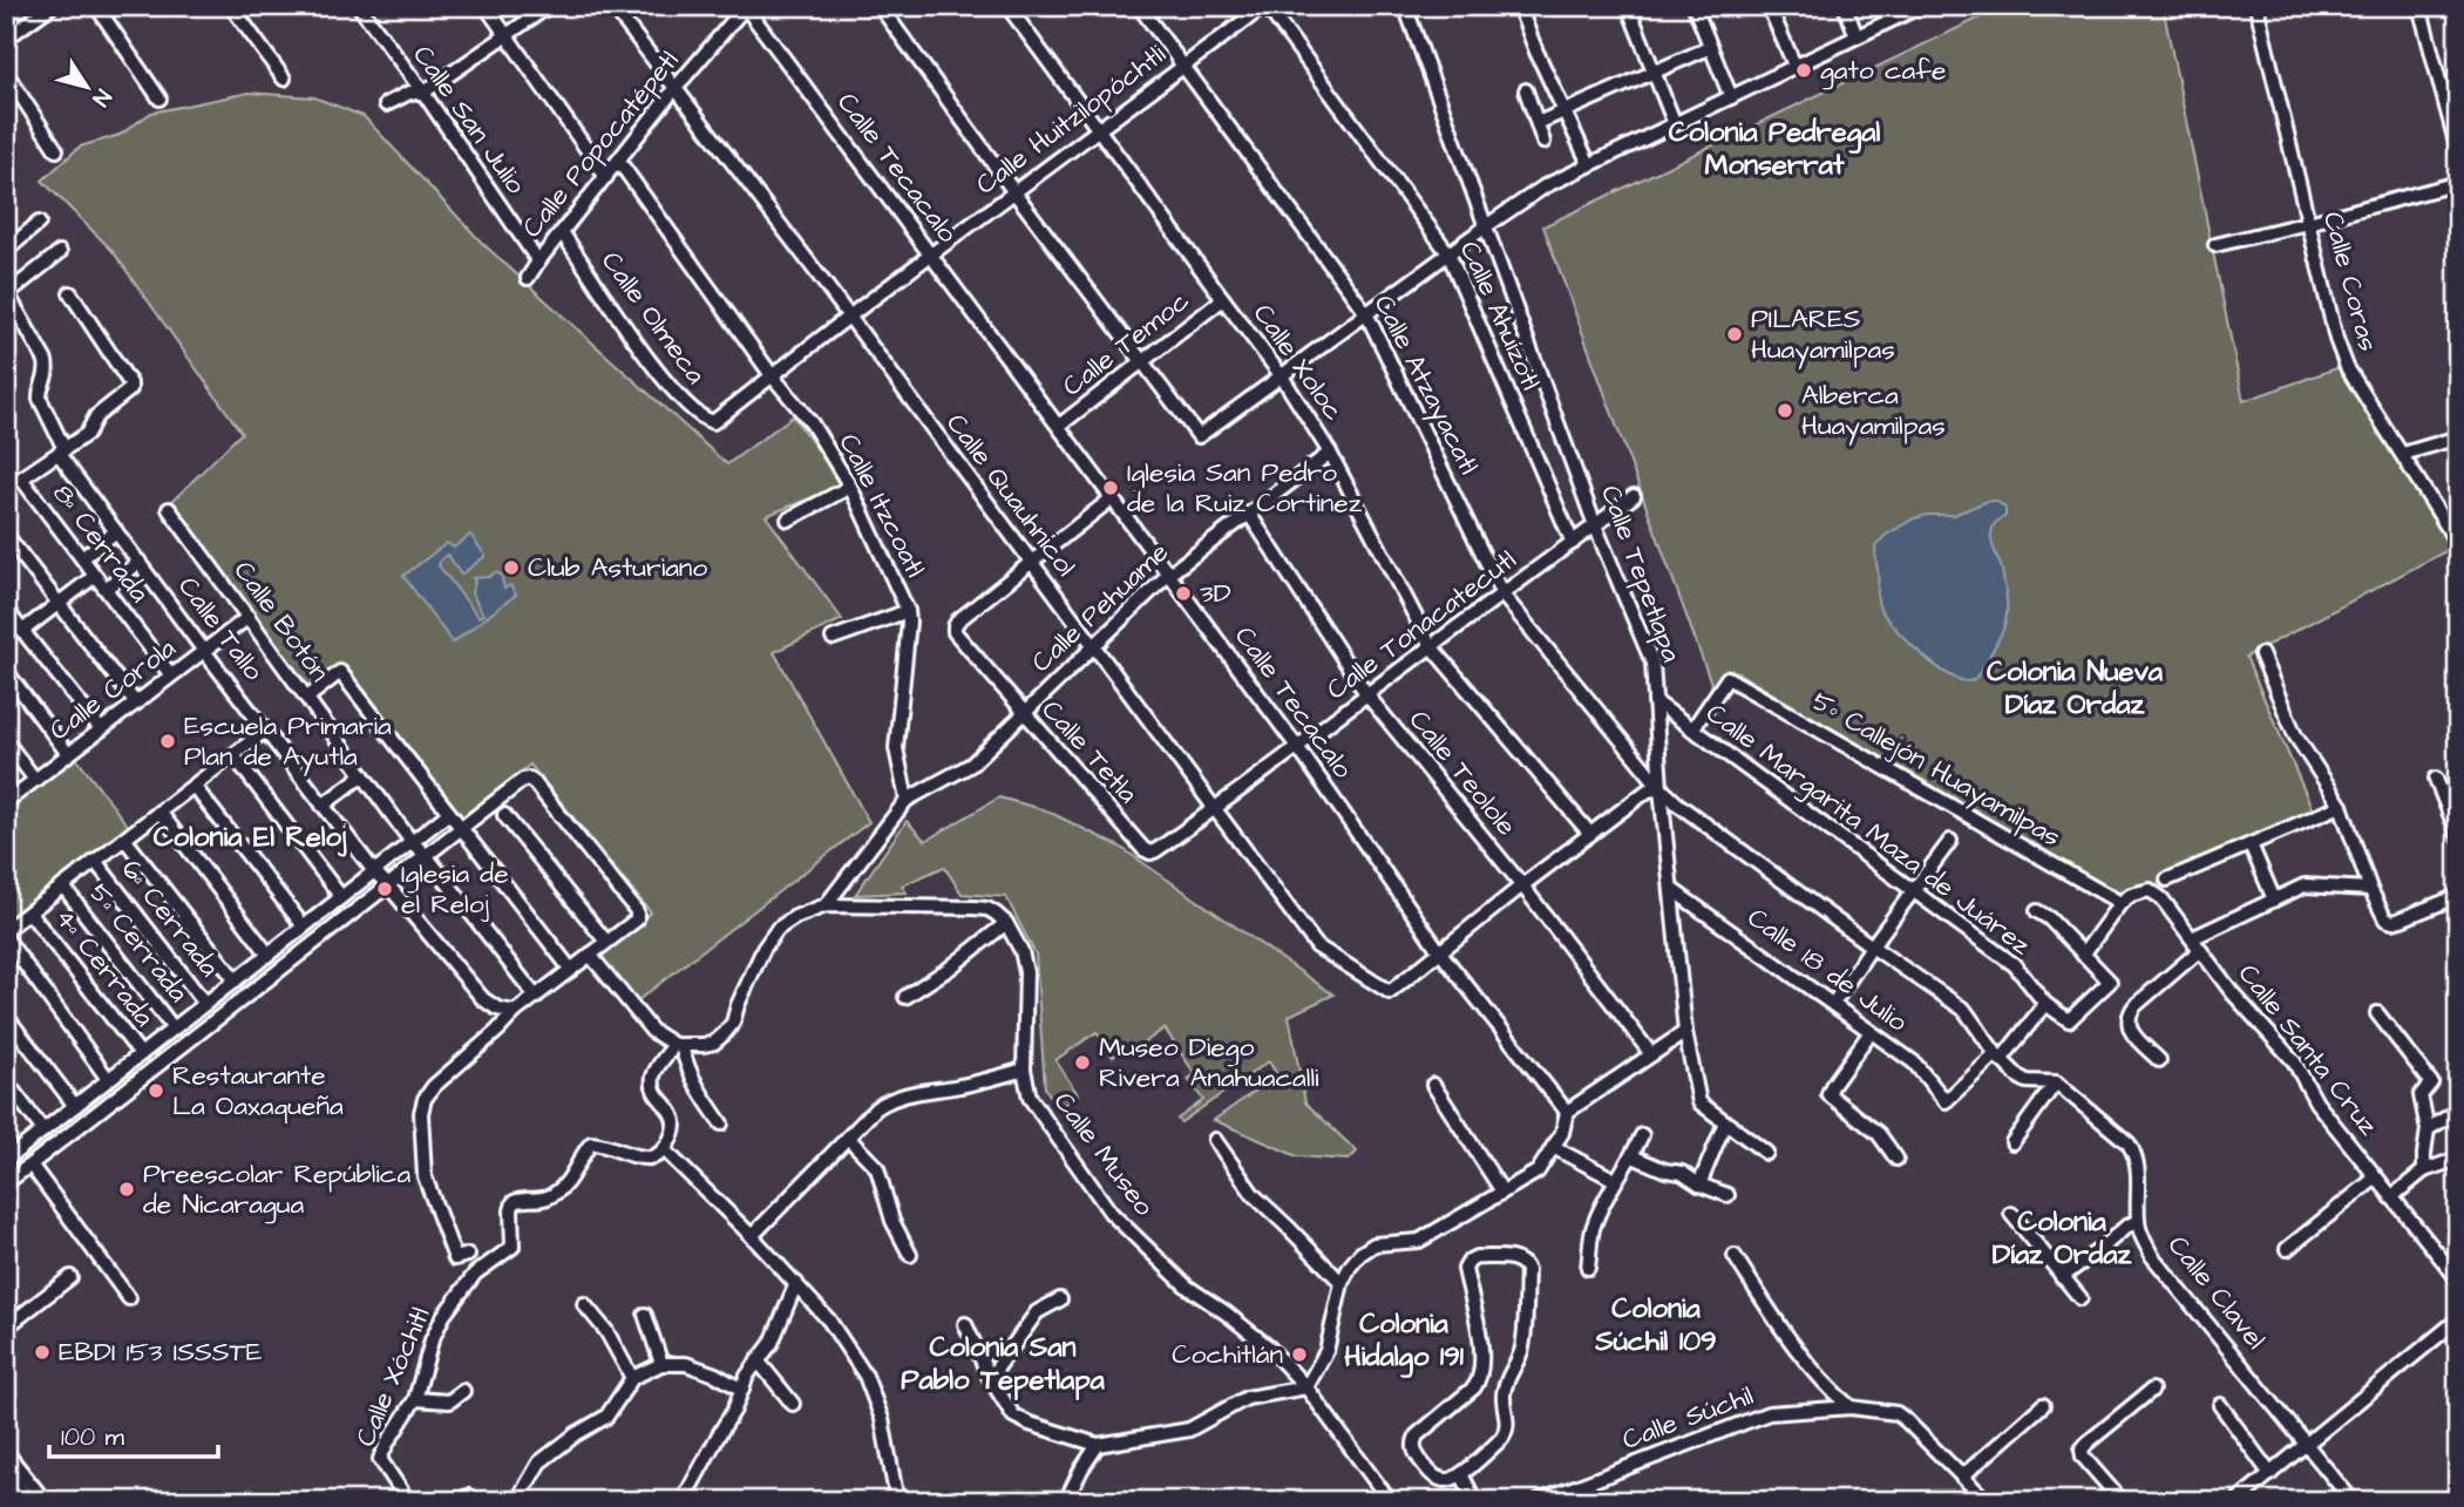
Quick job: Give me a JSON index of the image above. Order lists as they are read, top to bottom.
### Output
{
  "streets": {
    "street": [
      "Calle San Julio",
      "Calle Huitzilopóchtli",
      "Calle Popocatépetl",
      "Calle Tecacalo",
      "Calle Coras",
      "Calle Ahuízotl",
      "Calle Olmeca",
      "Calle Temoc",
      "Calle Xoloc",
      "Calle Atzayacatl",
      "Calle Quauhnicol",
      "Calle Itzcoatl",
      "8ª Cerrada",
      "Calle Tepetlapa",
      "Calle Pehuame",
      "Calle Botón",
      "Calle Tonacatecutl",
      "Calle Tallo",
      "Calle Corola",
      "Calle Tetla",
      "5º Callejón Huayamilpas",
      "Calle Teolole",
      "Calle Margarita Maza de Juárez",
      "6ª Cerrada",
      "5ª Cerrada",
      "4ª Cerrada",
      "Calle 18 de Julio",
      "Calle Santa Cruz",
      "Calle Museo",
      "Calle Clavel",
      "Calle Xóchitl",
      "Calle Súchil"
    ]
  },
  "crossings": [
    ["Calle San Julio", "Calle Popocatépetl"],
    ["Calle Huitzilopóchtli", "Calle Tecacalo"],
    ["Calle Huitzilopóchtli", "Calle Ahuízotl"],
    ["Calle Huitzilopóchtli", "Calle Olmeca"],
    ["Calle Huitzilopóchtli", "Calle Xoloc"],
    ["Calle Huitzilopóchtli", "Calle Atzayacatl"],
    ["Calle Huitzilopóchtli", "Calle Quauhnicol"],
    ["Calle Huitzilopóchtli", "Calle Itzcoatl"],
    ["Calle Popocatépetl", "Calle Tecacalo"],
    ["Calle Popocatépetl", "Calle Olmeca"],
    ["Calle Popocatépetl", "Calle Quauhnicol"],
    ["Calle Popocatépetl", "Calle Itzcoatl"],
    ["Calle Tecacalo", "Calle Temoc"],
    ["Calle Tecacalo", "Calle Quauhnicol"],
    ["Calle Tecacalo", "Calle Pehuame"],
    ["Calle Tecacalo", "Calle Tonacatecutl"],
    ["Calle Ahuízotl", "Calle Tonacatecutl"],
    ["Calle Temoc", "Calle Xoloc"],
    ["Calle Xoloc", "Calle Pehuame"],
    ["Calle Xoloc", "Calle Tonacatecutl"],
    ["Calle Atzayacatl", "Calle Tepetlapa"],
    ["Calle Atzayacatl", "Calle Tonacatecutl"],
    ["Calle Atzayacatl", "Calle 18 de Julio"],
    ["Calle Atzayacatl", "Calle Clavel"],
    ["Calle Quauhnicol", "Calle Pehuame"],
    ["Calle Quauhnicol", "Calle Tonacatecutl"],
    ["Calle Quauhnicol", "Calle Tetla"],
    ["Calle Itzcoatl", "Calle Pehuame"],
    ["8ª Cerrada", "Calle Tallo"],
    ["8ª Cerrada", "Calle Corola"],
    ["Calle Tepetlapa", "Calle Tonacatecutl"],
    ["Calle Tepetlapa", "Calle Margarita Maza de Juárez"],
    ["Calle Tepetlapa", "Calle 18 de Julio"],
    ["Calle Pehuame", "Calle Tetla"],
    ["Calle Pehuame", "Calle Teolole"],
    ["Calle Botón", "Calle Corola"],
    ["Calle Tonacatecutl", "Calle Tetla"],
    ["Calle Tonacatecutl", "Calle Teolole"],
    ["Calle Tallo", "Calle Corola"],
    ["5º Callejón Huayamilpas", "Calle Margarita Maza de Juárez"],
    ["5º Callejón Huayamilpas", "Calle Santa Cruz"],
    ["Calle 18 de Julio", "Calle Clavel"]
  ],
  "districts": [
    "Colonia Pedregal Monserrat",
    "Colonia Nueva Díaz Ordaz",
    "Colonia El Reloj",
    "Colonia Díaz Ordaz",
    "Colonia Súchil 109",
    "Colonia Hidalgo 191",
    "Colonia San Pablo Tepetlapa"
  ],
  "places": [
    "gato cafe",
    "PILARES Huayamilpas",
    "Alberca Huayamilpas",
    "Iglesia San Pedro de la Ruiz Cortinez",
    "Club Asturiano",
    "3D",
    "Escuela Primaria Plan de Ayutla",
    "Iglesia de el Reloj",
    "Museo Diego Rivera Anahuacalli",
    "Restaurante La Oaxaqueña",
    "Preescolar República de Nicaragua",
    "EBDI 153 ISSSTE",
    "Cochitlán"
  ],
  "scale_bar": "100 m",
  "north": "bottom right"
}
